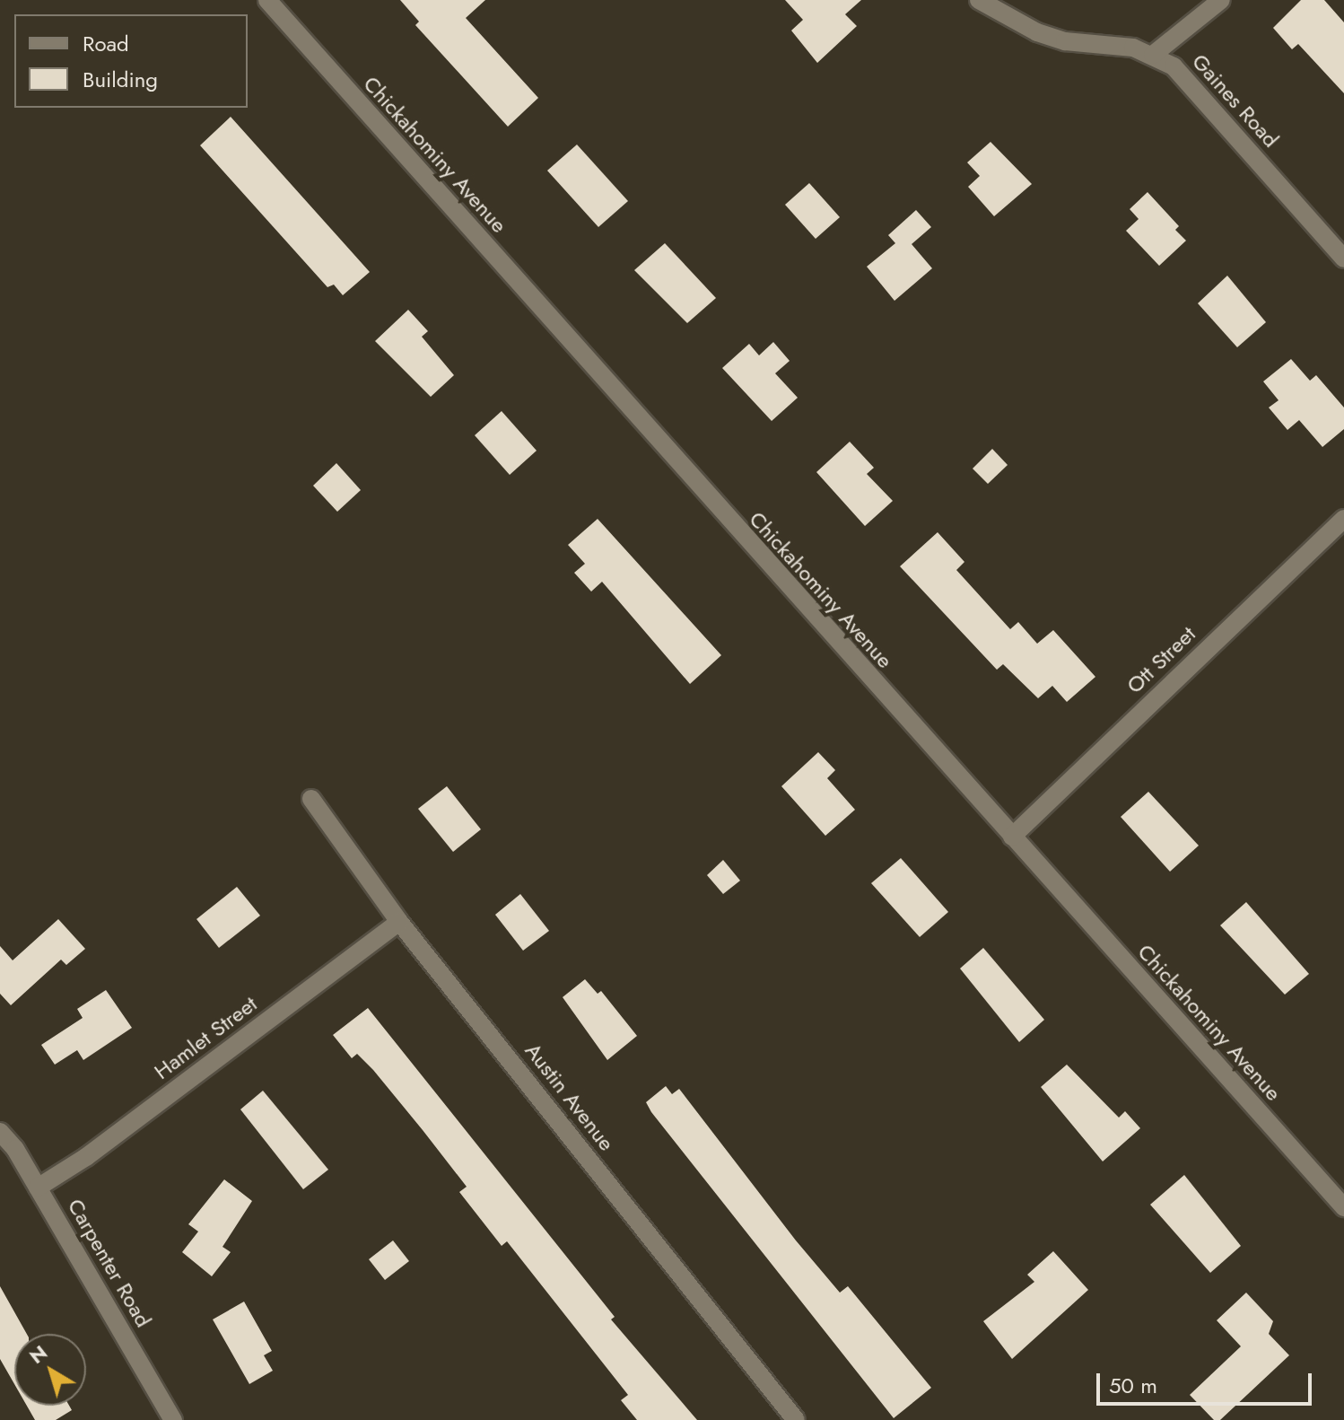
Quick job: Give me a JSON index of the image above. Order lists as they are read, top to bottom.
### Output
{
  "streets": {
    "street": [
      "Gaines Road",
      "Chickahominy Avenue",
      "Ott Street",
      "Hamlet Street",
      "Austin Avenue",
      "Carpenter Road"
    ]
  },
  "crossings": [
    ["Chickahominy Avenue", "Ott Street"],
    ["Hamlet Street", "Austin Avenue"],
    ["Hamlet Street", "Carpenter Road"]
  ],
  "legend": ["Road", "Building"],
  "scale_bar": "50 m",
  "north": "top left"
}
